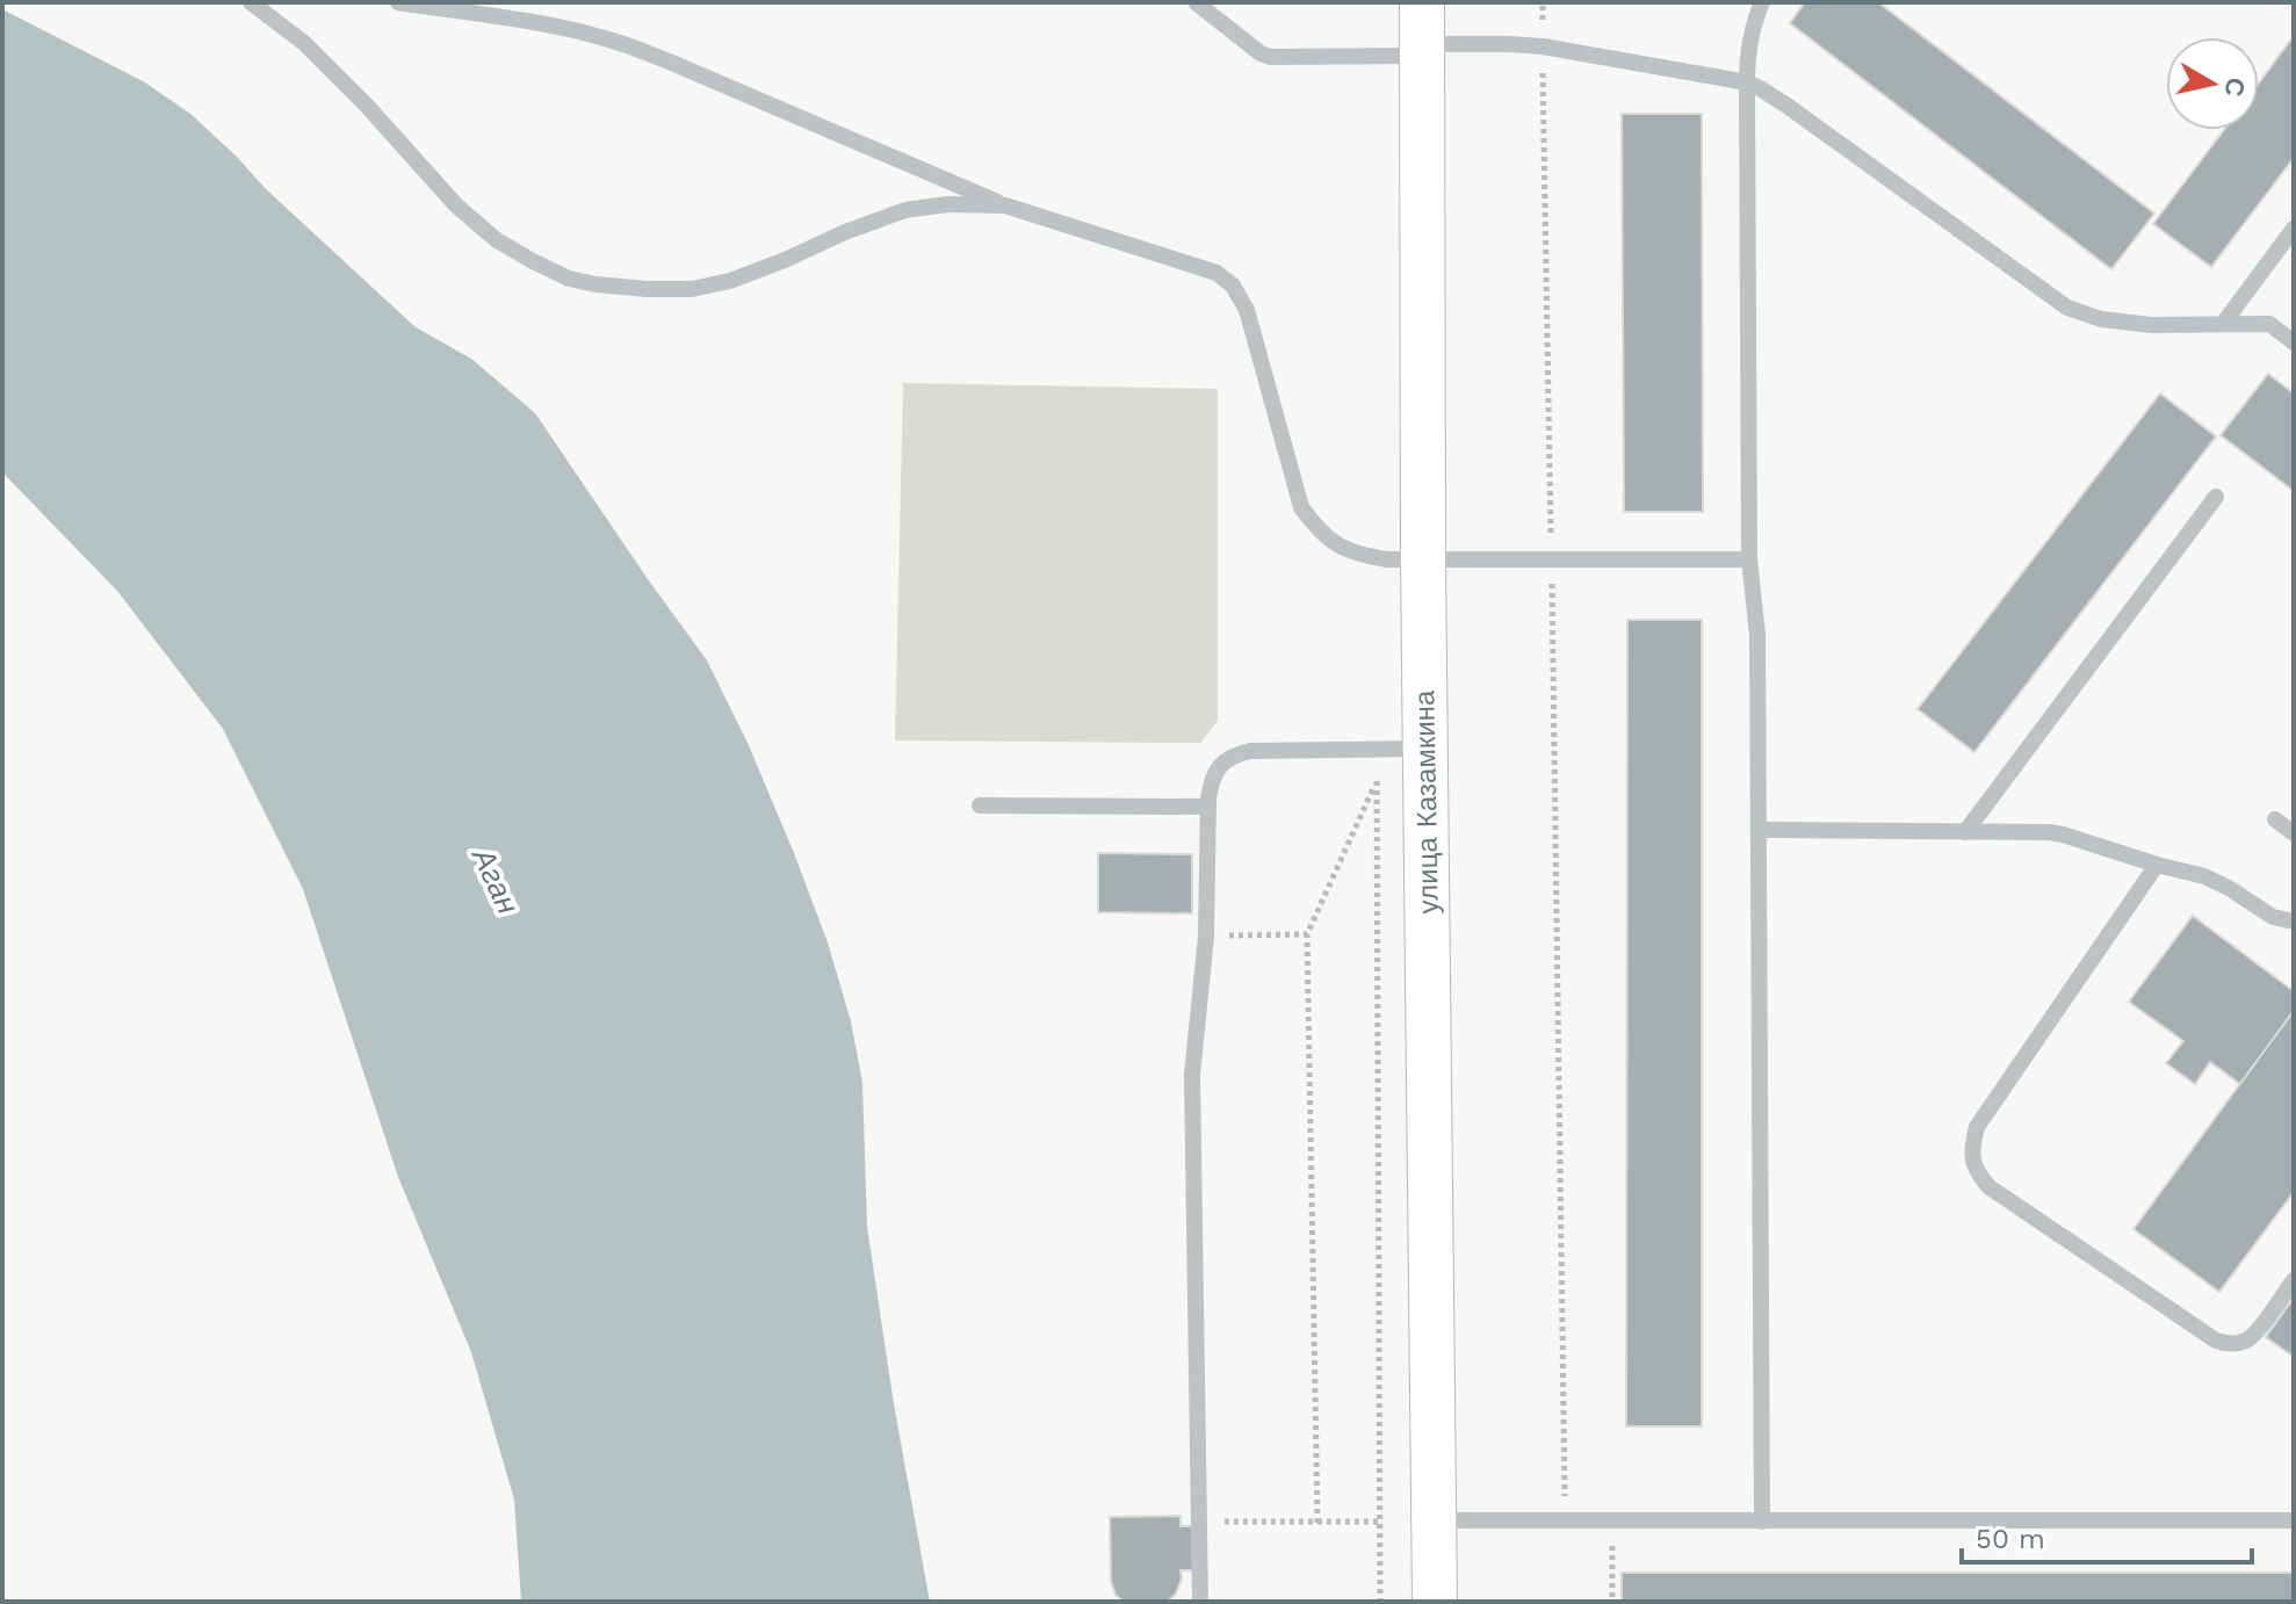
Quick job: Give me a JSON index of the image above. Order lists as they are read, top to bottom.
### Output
{
  "streets": {
    "main road": ["улица Казамкина"]
  },
  "water": ["Аган"],
  "scale_bar": "50 m",
  "north": "right"
}
